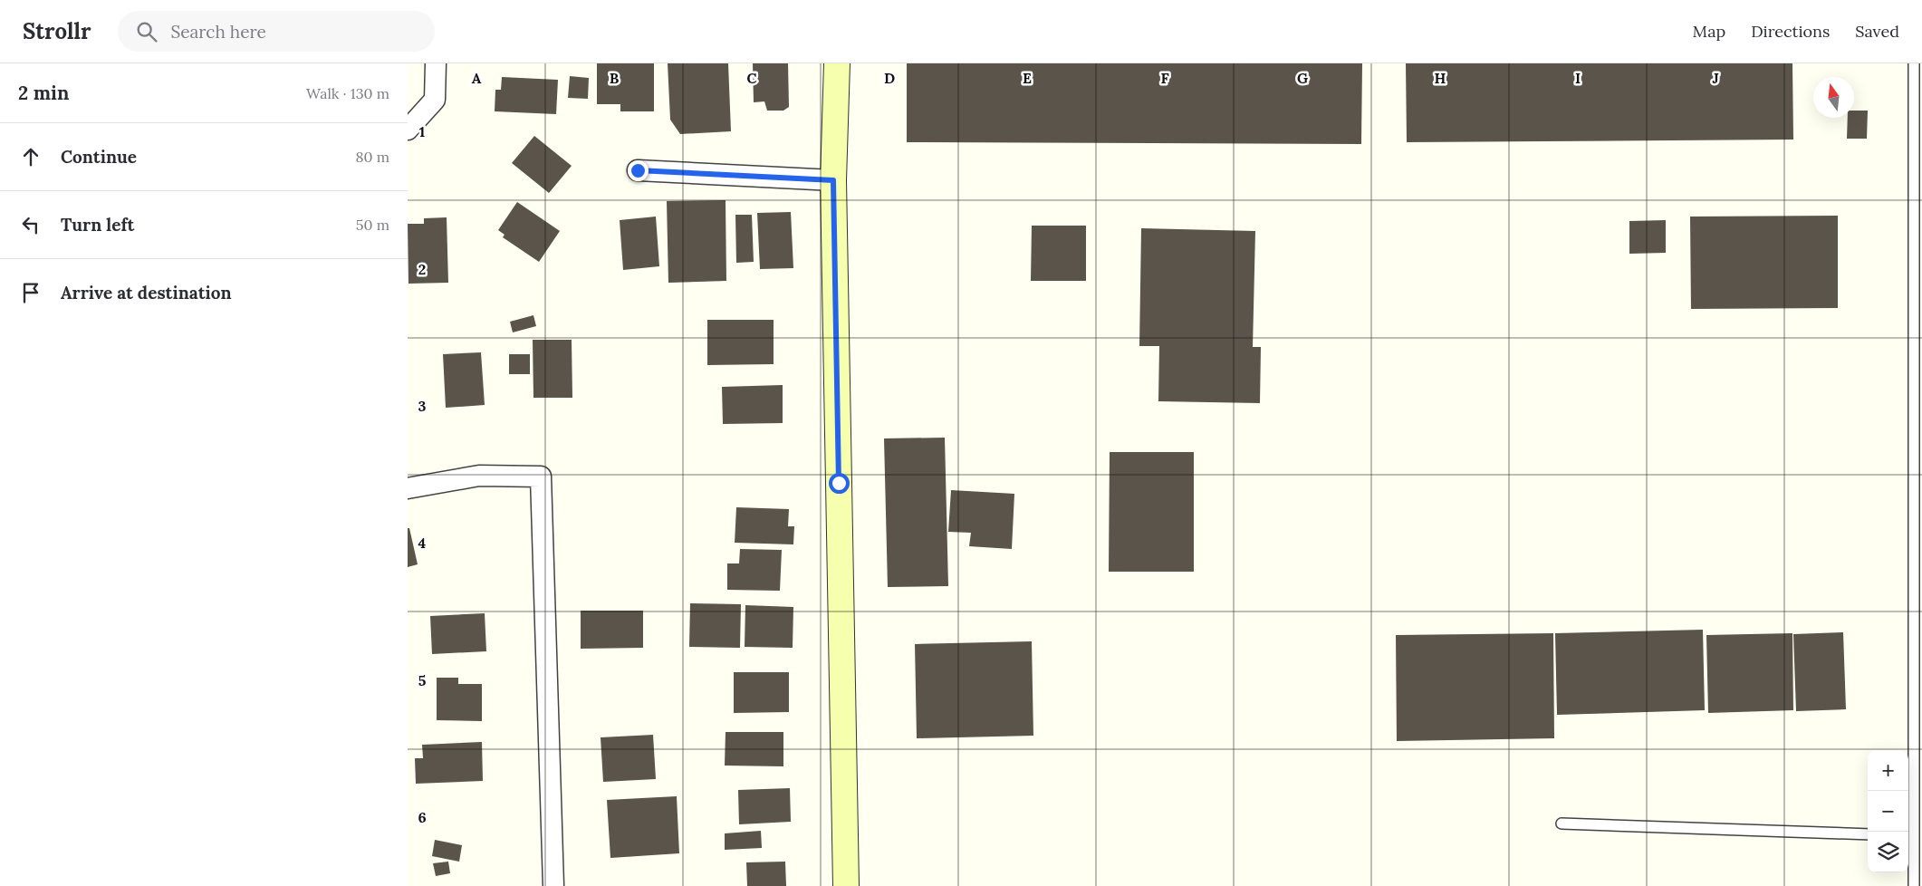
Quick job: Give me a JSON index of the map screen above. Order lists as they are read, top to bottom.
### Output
{
  "north": "top",
  "page": {
    "header": "Strollr",
    "search": "Search here",
    "nav": ["Map", "Directions", "Saved"],
    "heading": ["2 min", "Walk · 130 m"],
    "list": [
      ["Continue", "80 m"],
      ["Turn left", "50 m"],
      "Arrive at destination"
    ],
    "map_buttons": ["+", "−"]
  },
  "grid": {
    "columns": [
      "A",
      "B",
      "C",
      "D",
      "E",
      "F",
      "G",
      "H",
      "I",
      "J"
    ],
    "rows": [
      "1",
      "2",
      "3",
      "4",
      "5",
      "6"
    ]
  }
}
